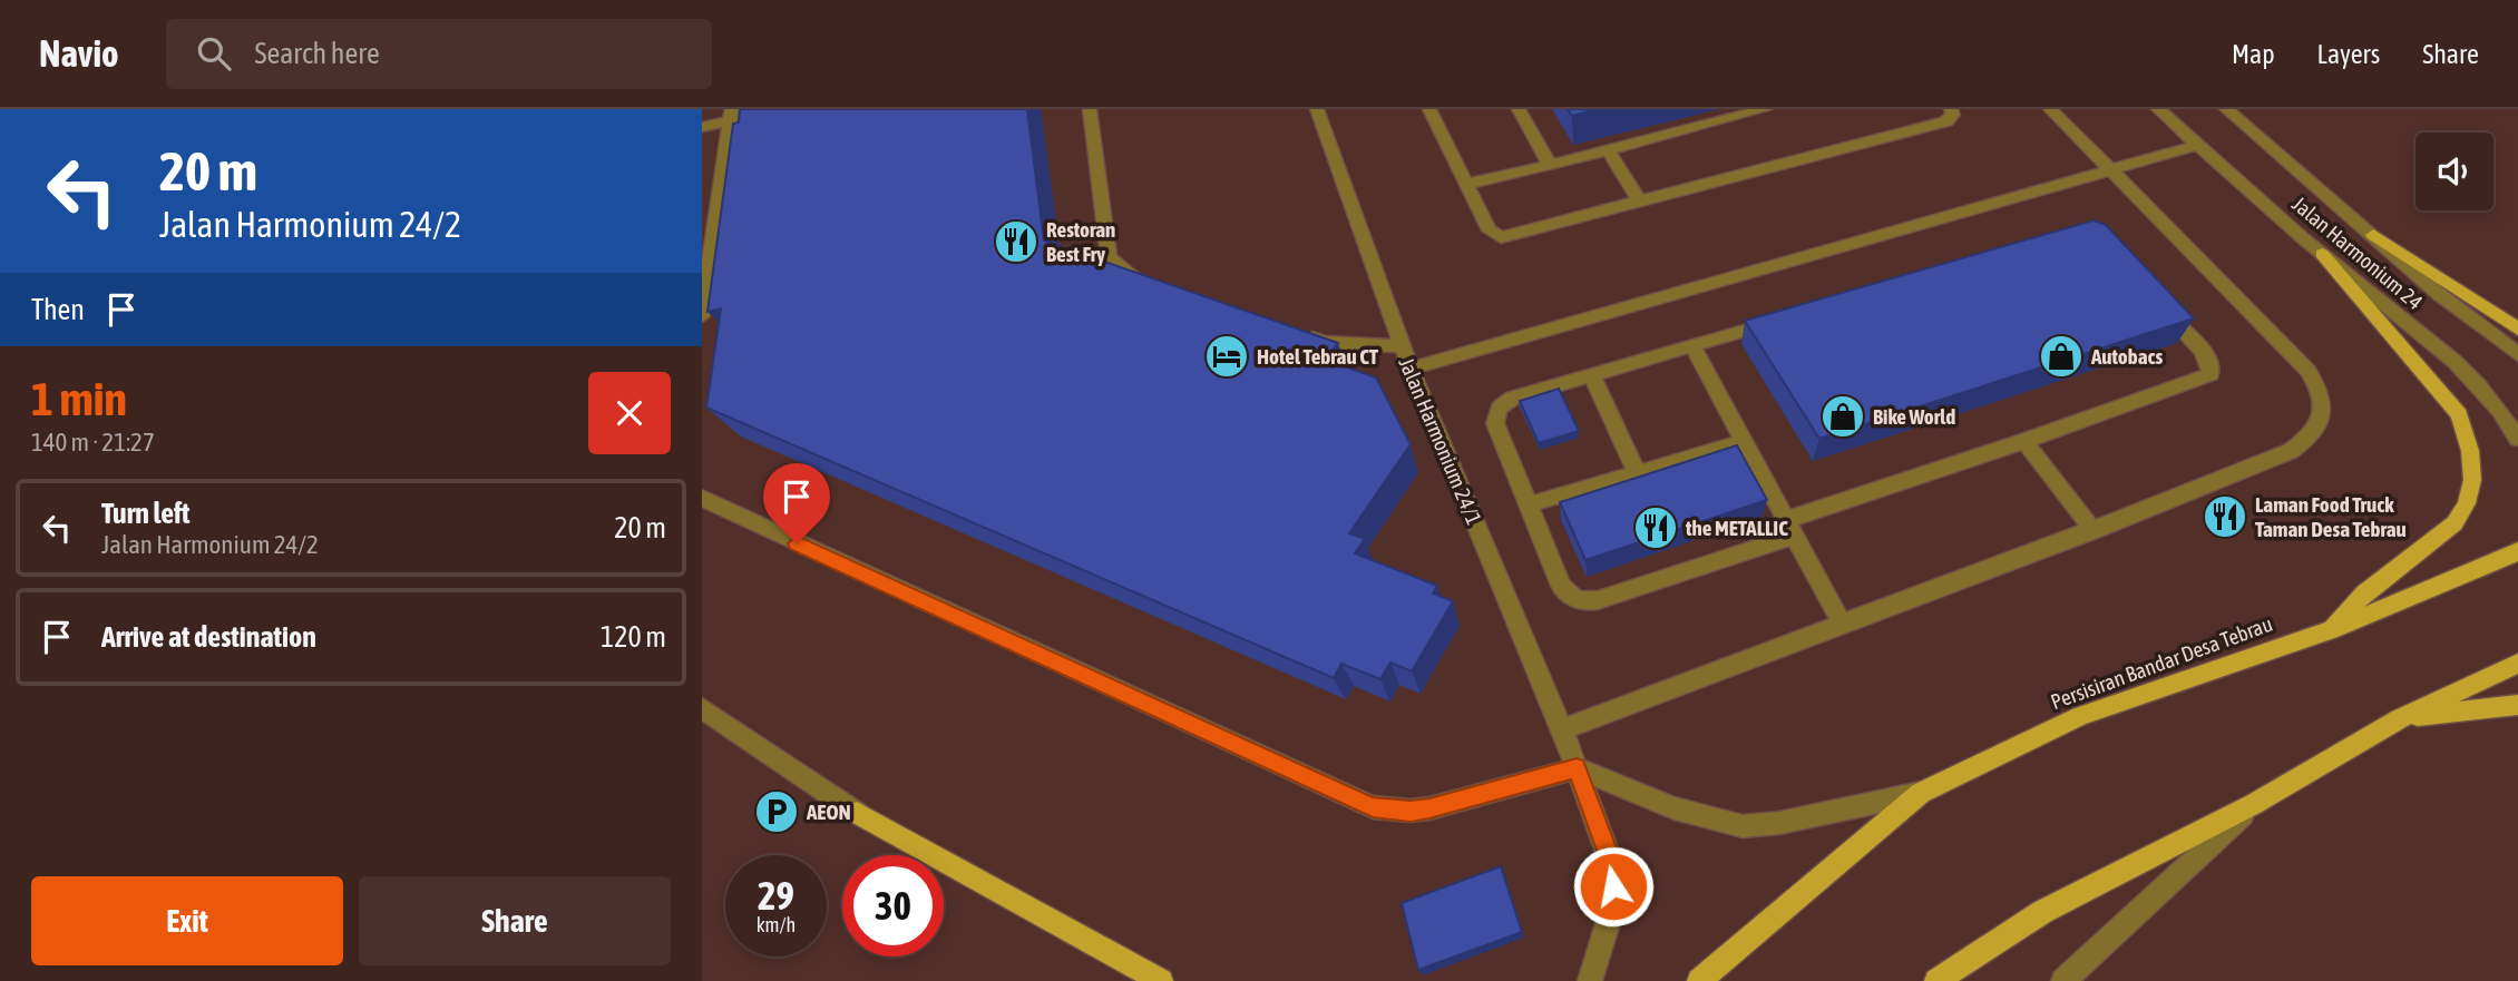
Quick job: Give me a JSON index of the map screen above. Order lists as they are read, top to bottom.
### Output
{
  "streets": {
    "main road": ["Persisiran Bandar Desa Tebrau"],
    "street": ["Jalan Harmonium 24", "Jalan Harmonium 24/1"]
  },
  "places": {
    "restaurant": ["Restoran Best Fry", "Laman Food Truck Taman Desa Tebrau", "the METALLIC"],
    "hotel": ["Hotel Tebrau CT"],
    "shop": ["Autobacs", "Bike World"],
    "parking": ["AEON"]
  },
  "page": {
    "header": "Navio",
    "search": "Search here",
    "nav": ["Map", "Layers", "Share"],
    "turn": ["20 m", "Jalan Harmonium 24/2"],
    "then": "Then",
    "heading": ["1 min", "140 m · 21:27"],
    "list": [
      {
        "name": "Turn left",
        "note": "Jalan Harmonium 24/2",
        "value": "20 m"
      },
      {
        "name": "Arrive at destination",
        "value": "120 m"
      }
    ],
    "speed": "29 km/h",
    "limit": "30",
    "buttons": ["Exit", "Share"]
  }
}
